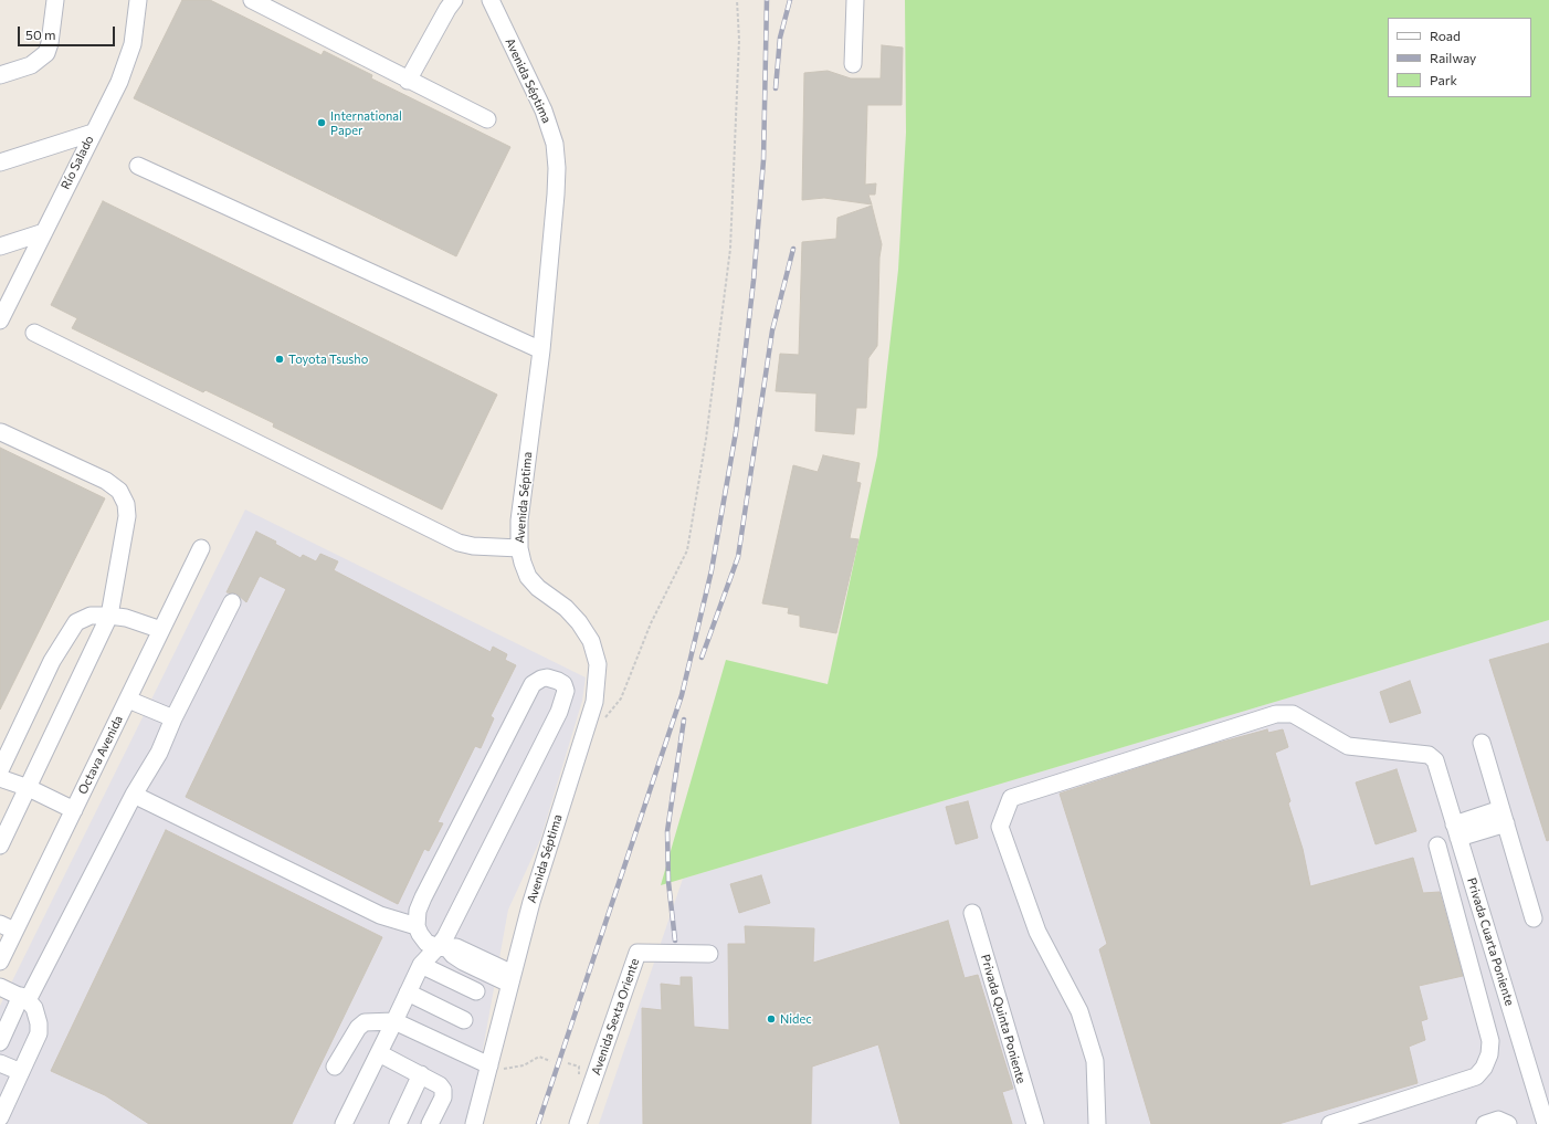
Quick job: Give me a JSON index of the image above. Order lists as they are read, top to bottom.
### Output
{
  "streets": {
    "street": [
      "Avenida Séptima",
      "Río Salado",
      "Octava Avenida",
      "Privada Cuarta Poniente",
      "Avenida Sexta Oriente",
      "Privada Quinta Poniente"
    ]
  },
  "places": ["International Paper", "Toyota Tsusho", "Nidec"],
  "legend": ["Road", "Railway", "Park"],
  "scale_bar": "50 m"
}
